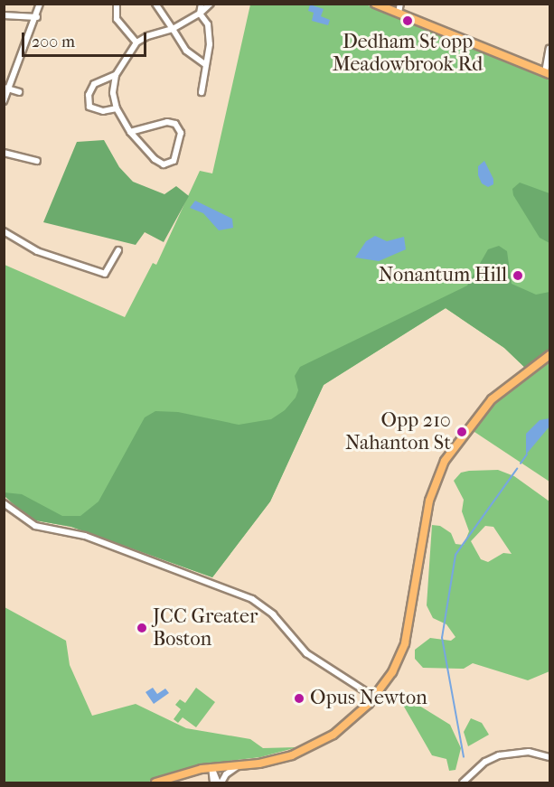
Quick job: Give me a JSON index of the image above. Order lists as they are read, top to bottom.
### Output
{
  "places": [
    "Dedham St opp Meadowbrook Rd",
    "Nonantum Hill",
    "Opp 210 Nahanton St",
    "JCC Greater Boston",
    "Opus Newton"
  ],
  "scale_bar": "200 m"
}
